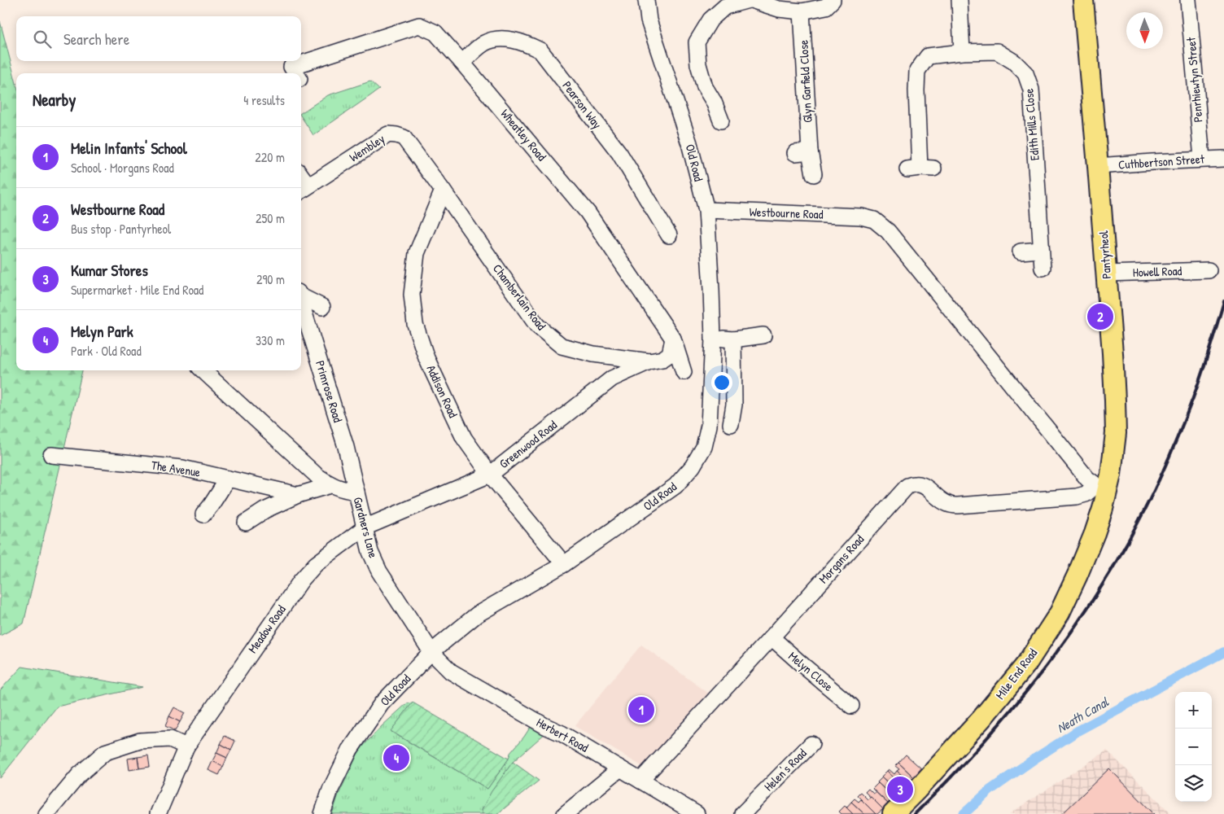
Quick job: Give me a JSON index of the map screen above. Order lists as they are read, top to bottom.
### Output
{
  "streets": {
    "main road": ["Pantyrheol", "Mile End Road"],
    "street": [
      "Penrhiewtyn Street",
      "Glyn Garfield Close",
      "Pearson Way",
      "Edith Mills Close",
      "Wheatley Road",
      "Wembley",
      "Cuthbertson Street",
      "Old Road",
      "Westbourne Road",
      "Howell Road",
      "Chamberlain Road",
      "Primrose Road",
      "Addison Road",
      "Greenwood Road",
      "The Avenue",
      "Gardners Lane",
      "Morgans Road",
      "Meadow Road",
      "Melyn Close",
      "Herbert Road",
      "Helen's Road"
    ]
  },
  "crossings": [
    ["Penrhiewtyn Street", "Cuthbertson Street"],
    ["Pearson Way", "Wheatley Road"],
    ["Wheatley Road", "Greenwood Road"],
    ["Wembley", "Chamberlain Road"],
    ["Wembley", "Addison Road"],
    ["Cuthbertson Street", "Pantyrheol"],
    ["Old Road", "Westbourne Road"],
    ["Old Road", "Addison Road"],
    ["Old Road", "Gardners Lane"],
    ["Old Road", "Herbert Road"],
    ["Westbourne Road", "Pantyrheol"],
    ["Westbourne Road", "Morgans Road"],
    ["Pantyrheol", "Howell Road"],
    ["Pantyrheol", "Morgans Road"],
    ["Pantyrheol", "Mile End Road"],
    ["Chamberlain Road", "Addison Road"],
    ["Chamberlain Road", "Greenwood Road"],
    ["Primrose Road", "Gardners Lane"],
    ["Addison Road", "Greenwood Road"],
    ["Greenwood Road", "Gardners Lane"],
    ["Greenwood Road", "Meadow Road"],
    ["Gardners Lane", "Meadow Road"],
    ["Gardners Lane", "Herbert Road"],
    ["Morgans Road", "Melyn Close"],
    ["Morgans Road", "Herbert Road"]
  ],
  "water": ["Neath Canal"],
  "north": "bottom",
  "page": {
    "search": "Search here",
    "heading": ["Nearby", "4 results"],
    "list": [
      {
        "mark": "1",
        "name": "Melin Infants' School",
        "note": "School · Morgans Road",
        "value": "220 m"
      },
      {
        "mark": "2",
        "name": "Westbourne Road",
        "note": "Bus stop · Pantyrheol",
        "value": "250 m"
      },
      {
        "mark": "3",
        "name": "Kumar Stores",
        "note": "Supermarket · Mile End Road",
        "value": "290 m"
      },
      {
        "mark": "4",
        "name": "Melyn Park",
        "note": "Park · Old Road",
        "value": "330 m"
      }
    ],
    "pins": [
      "2",
      "1",
      "4",
      "3"
    ],
    "map_buttons": ["+", "−"]
  }
}
